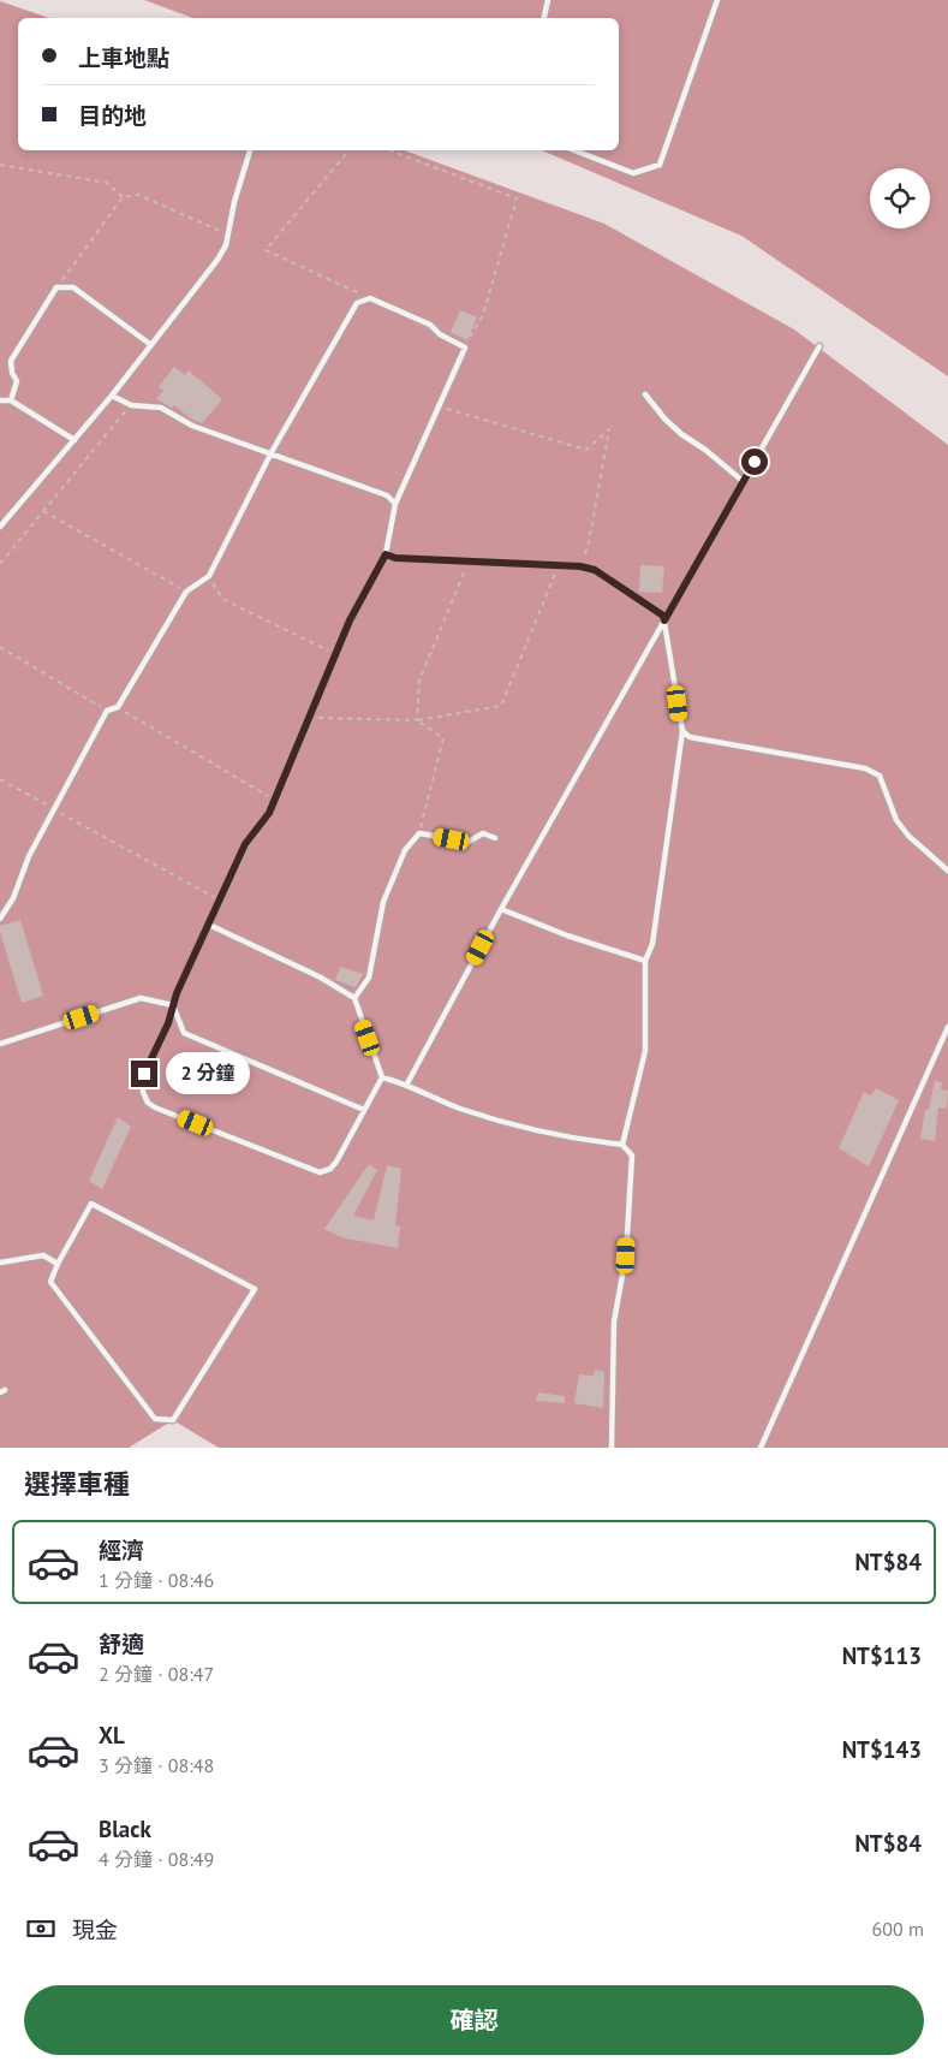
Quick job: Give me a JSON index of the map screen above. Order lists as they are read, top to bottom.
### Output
{
  "page": {
    "banner": ["上車地點", "目的地"],
    "bubble": "2 分鐘",
    "heading": "選擇車種",
    "list": [
      {
        "name": "經濟",
        "note": "1 分鐘 · 08:46",
        "value": "NT$84"
      },
      {
        "name": "舒適",
        "note": "2 分鐘 · 08:47",
        "value": "NT$113"
      },
      {
        "name": "XL",
        "note": "3 分鐘 · 08:48",
        "value": "NT$143"
      },
      {
        "name": "Black",
        "note": "4 分鐘 · 08:49",
        "value": "NT$84"
      }
    ],
    "pay": ["現金", "600 m"],
    "buttons": "確認"
  }
}
